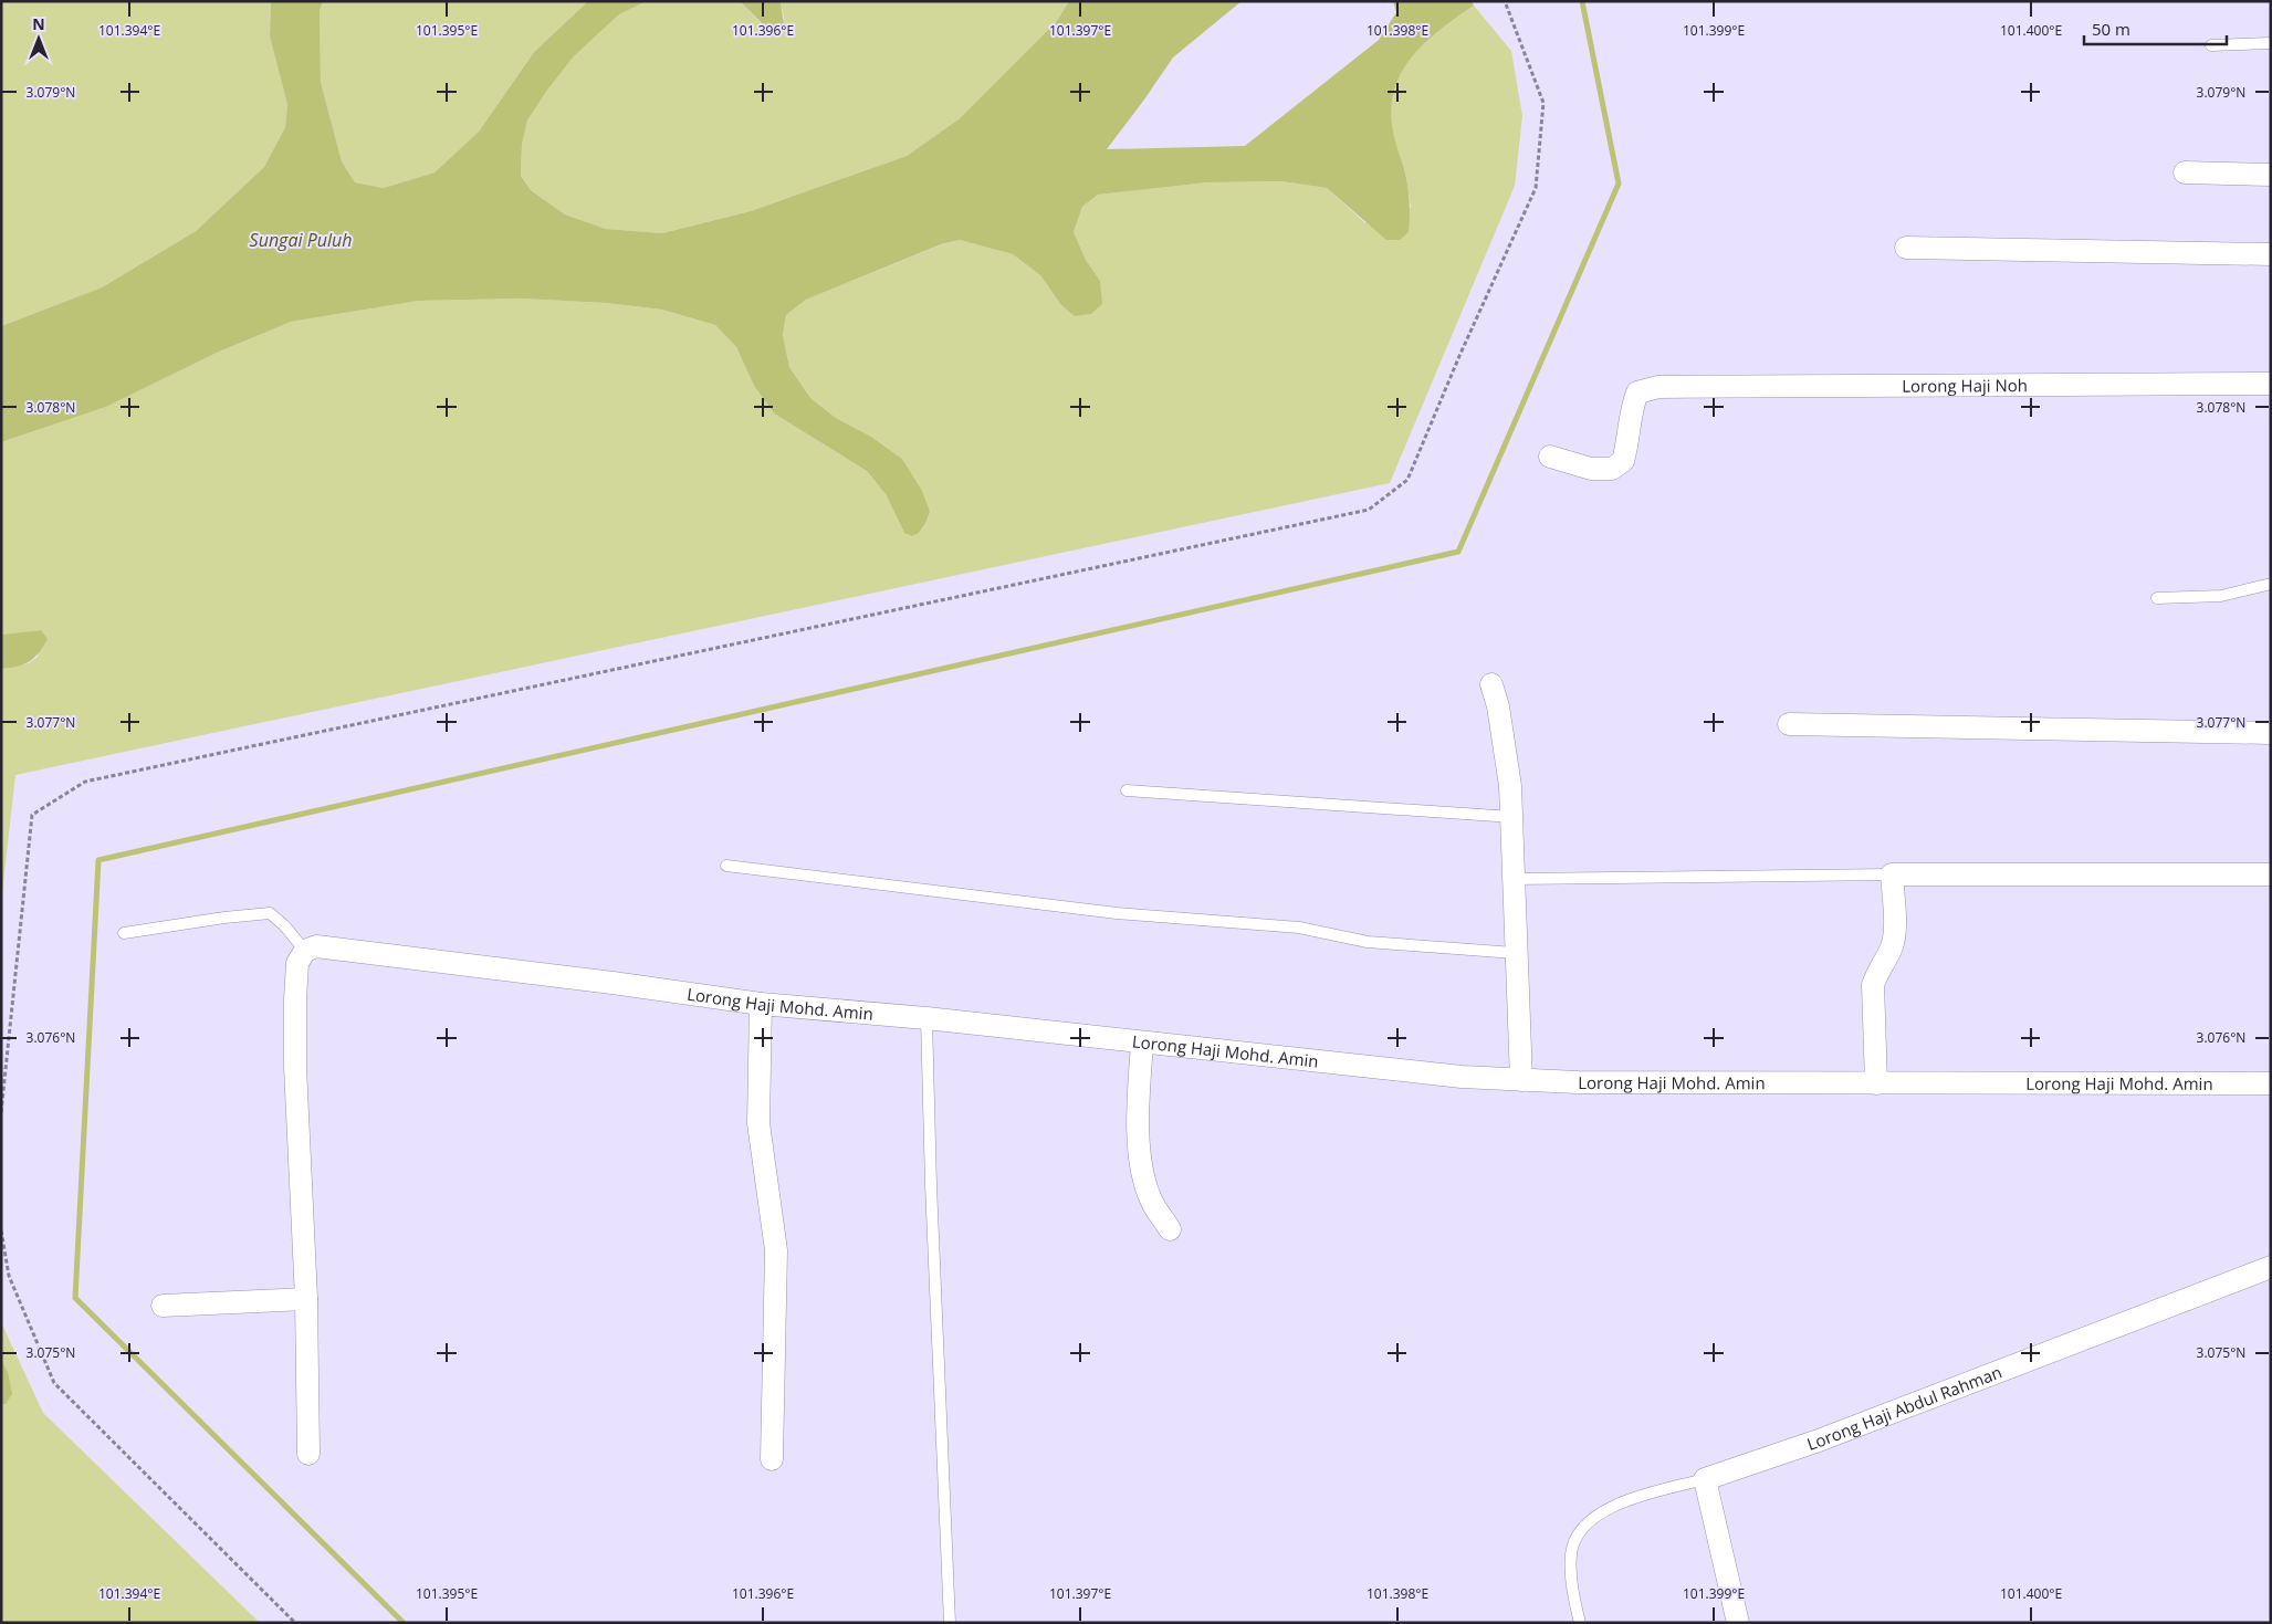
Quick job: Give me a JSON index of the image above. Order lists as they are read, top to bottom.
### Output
{
  "streets": {
    "street": ["Lorong Haji Noh", "Lorong Haji Mohd. Amin", "Lorong Haji Abdul Rahman"]
  },
  "water": ["Sungai Puluh"],
  "scale_bar": "50 m",
  "north": "top",
  "coordinates": [
    "101.394°E",
    "101.395°E",
    "101.396°E",
    "101.397°E",
    "101.398°E",
    "101.399°E",
    "101.400°E",
    "3.079°N",
    "3.078°N",
    "3.077°N",
    "3.076°N",
    "3.075°N"
  ]
}
